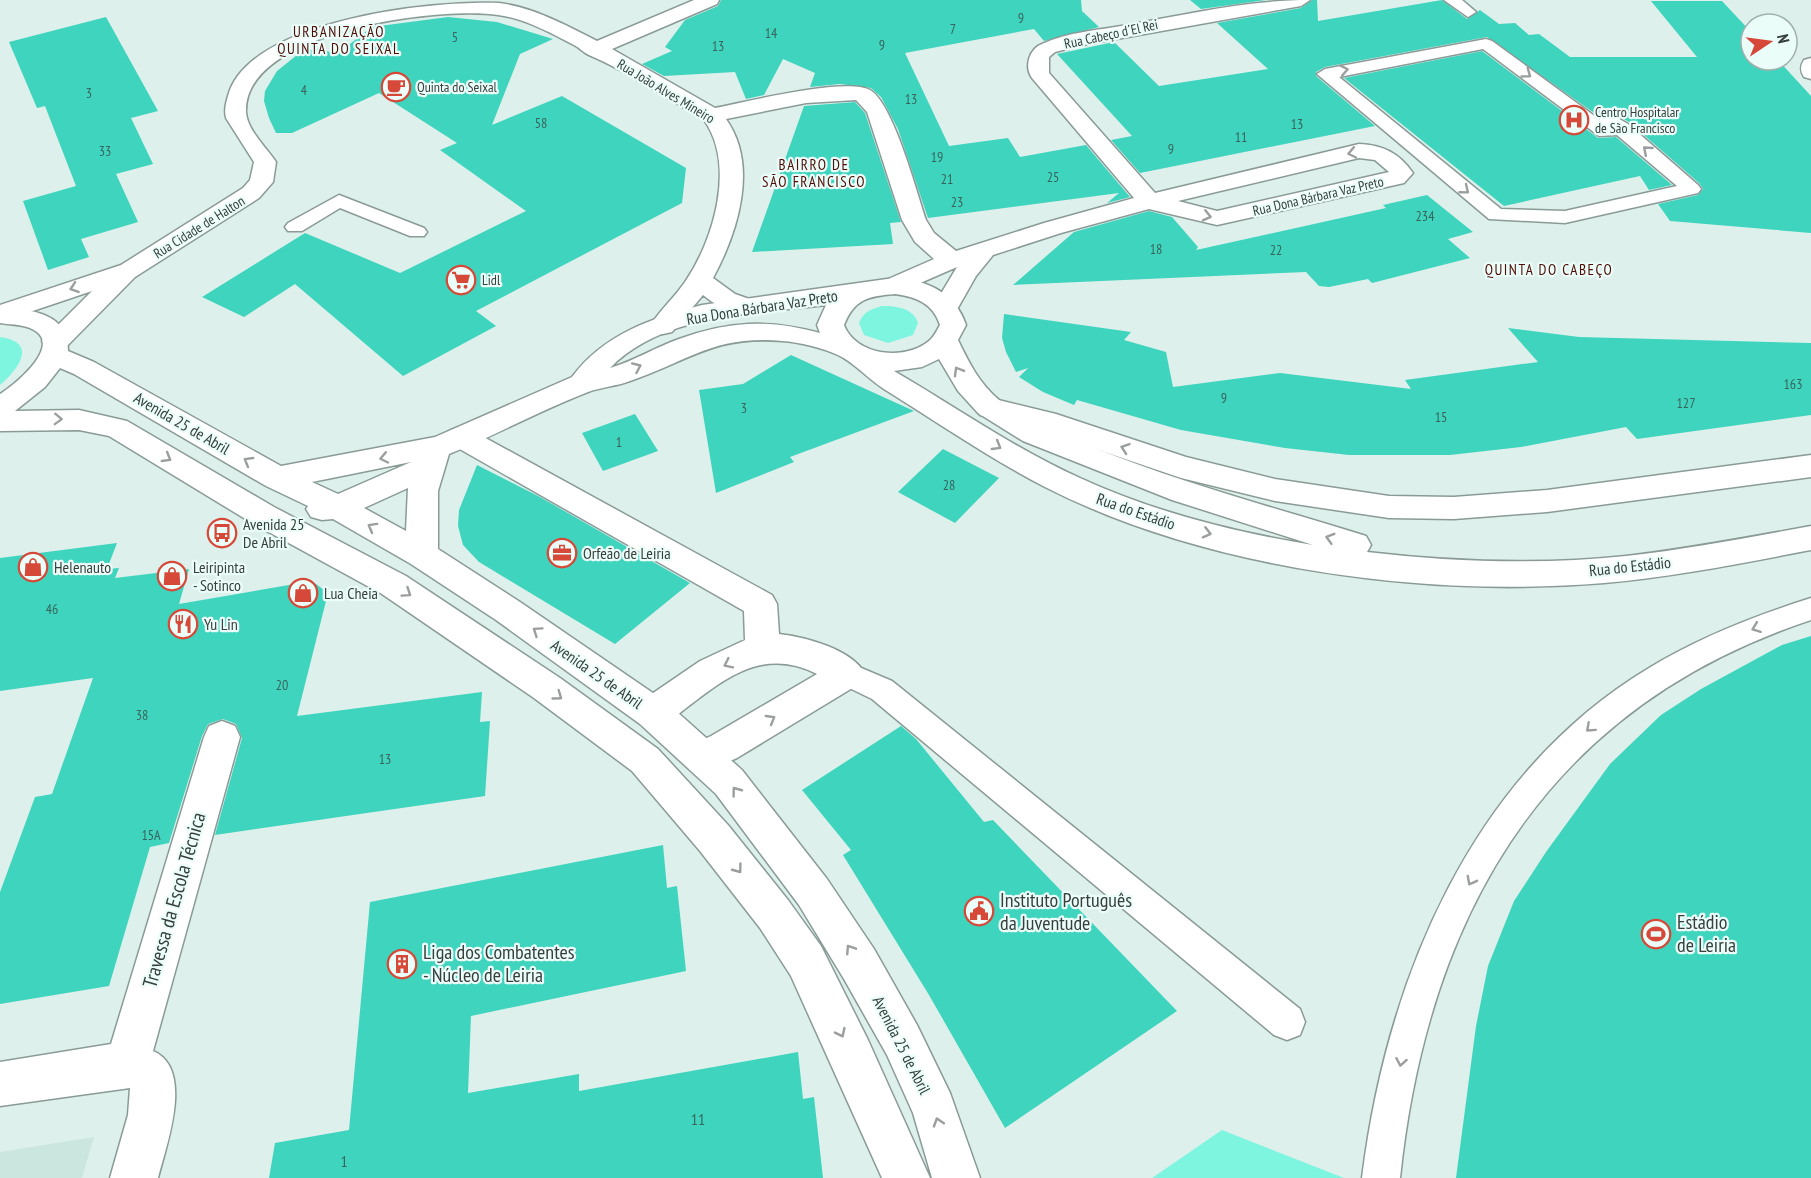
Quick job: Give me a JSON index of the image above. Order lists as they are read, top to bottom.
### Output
{
  "streets": {
    "street": [
      "Rua Cabeço d´El Rei",
      "Rua João Alves Mineiro",
      "Rua Dona Bárbara Vaz Preto",
      "Rua Cidade de Halton",
      "Avenida 25 de Abril",
      "Rua do Estádio",
      "Travessa da Escola Técnica"
    ]
  },
  "crossings": [
    ["Rua Cabeço d´El Rei", "Rua Dona Bárbara Vaz Preto"],
    ["Rua João Alves Mineiro", "Rua Dona Bárbara Vaz Preto"],
    ["Rua João Alves Mineiro", "Rua Cidade de Halton"],
    ["Rua Dona Bárbara Vaz Preto", "Avenida 25 de Abril"],
    ["Rua Dona Bárbara Vaz Preto", "Rua do Estádio"],
    ["Rua Cidade de Halton", "Avenida 25 de Abril"]
  ],
  "districts": ["URBANIZAÇÃO QUINTA DO SEIXAL", "BAIRRO DE SÃO FRANCISCO", "QUINTA DO CABEÇO"],
  "places": {
    "cafe": ["Quinta do Seixal"],
    "hospital": ["Centro Hospitalar de São Francisco"],
    "supermarket": ["Lidl"],
    "bus stop": ["Avenida 25 De Abril"],
    "office": ["Orfeão de Leiria"],
    "shop": ["Helenauto", "Leiripinta - Sotinco", "Lua Cheia"],
    "restaurant": ["Yu Lin"],
    "public building": ["Instituto Português da Juventude"],
    "sports": ["Estádio de Leiria"],
    "building": ["Liga dos Combatentes - Núcleo de Leiria"]
  },
  "house_numbers": [
    "9",
    "7",
    "14",
    "5",
    "9",
    "13",
    "4",
    "3",
    "13",
    "58",
    "13",
    "11",
    "9",
    "33",
    "19",
    "25",
    "21",
    "23",
    "234",
    "18",
    "22",
    "163",
    "9",
    "127",
    "3",
    "15",
    "1",
    "28",
    "46",
    "20",
    "38",
    "13",
    "15A",
    "11",
    "1"
  ],
  "north": "right"
}
